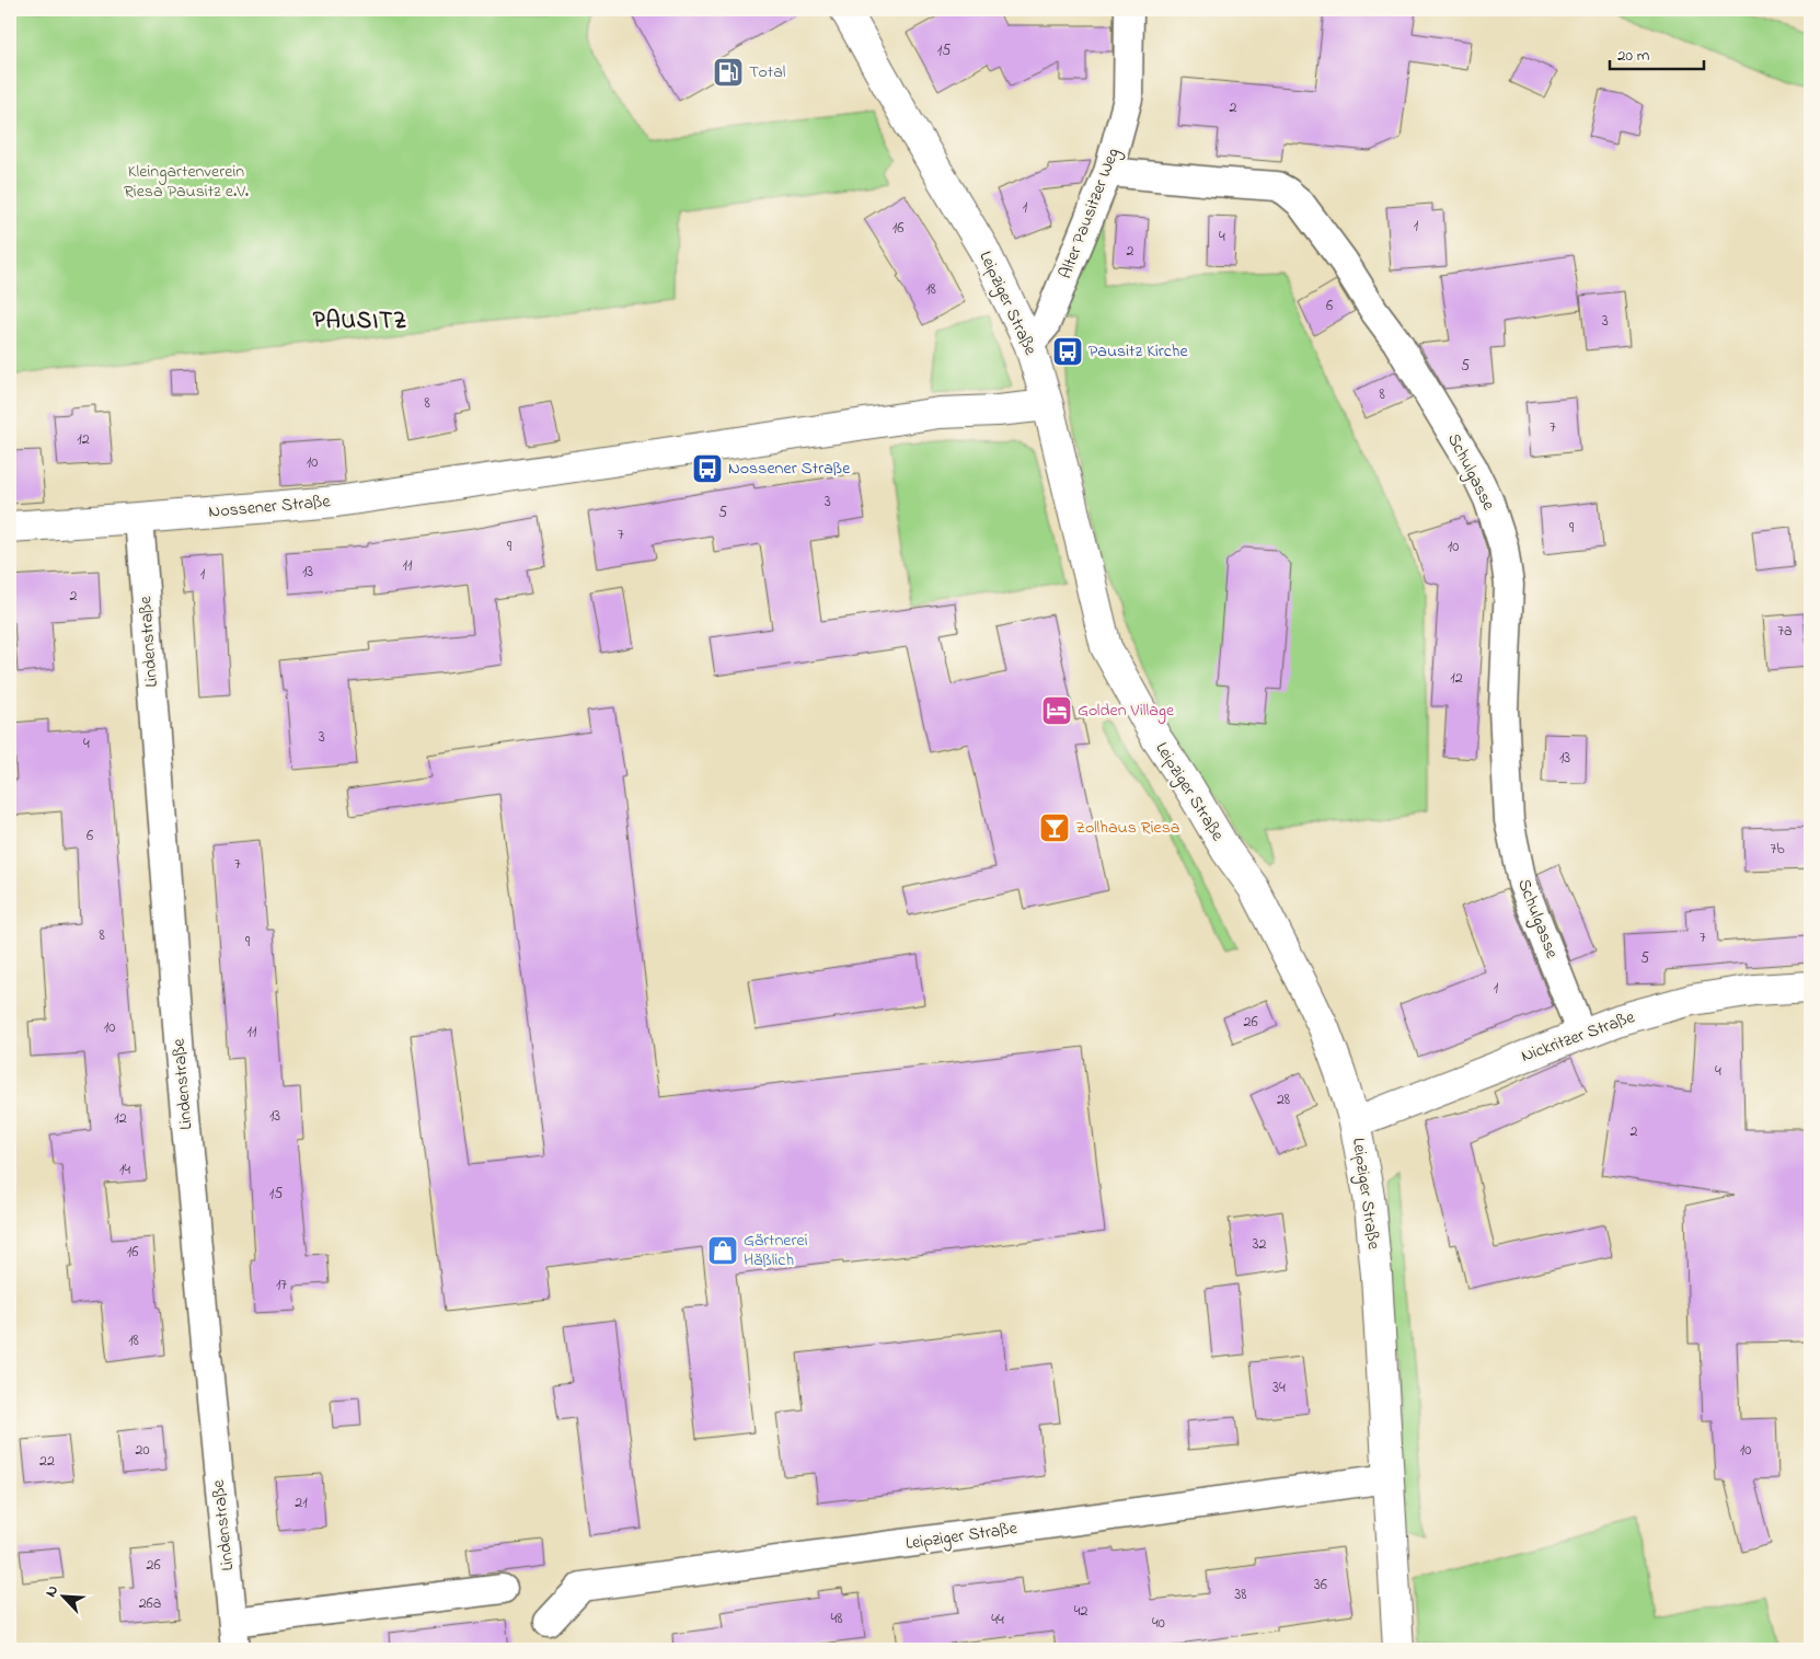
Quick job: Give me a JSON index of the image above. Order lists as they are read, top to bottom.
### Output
{
  "streets": {
    "street": [
      "Alter Pausitzer Weg",
      "Leipziger Straße",
      "Schulgasse",
      "Nossener Straße",
      "Lindenstraße",
      "Nickritzer Straße"
    ]
  },
  "crossings": [
    ["Alter Pausitzer Weg", "Leipziger Straße"],
    ["Alter Pausitzer Weg", "Schulgasse"],
    ["Leipziger Straße", "Nossener Straße"],
    ["Leipziger Straße", "Nickritzer Straße"],
    ["Schulgasse", "Nickritzer Straße"],
    ["Nossener Straße", "Lindenstraße"]
  ],
  "districts": ["PAUSITZ"],
  "parks": ["Kleingartenverein Riesa Pausitz e.V."],
  "places": {
    "fuel station": ["Total"],
    "bus stop": ["Pausitz Kirche", "Nossener Straße"],
    "hotel": ["Golden Village"],
    "bar": ["Zollhaus Riesa"],
    "shop": ["Gärtnerei Häßlich"]
  },
  "house_numbers": [
    "15",
    "2",
    "1",
    "1",
    "16",
    "4",
    "2",
    "18",
    "6",
    "3",
    "5",
    "8",
    "8",
    "7",
    "12",
    "10",
    "3",
    "5",
    "9",
    "7",
    "9",
    "10",
    "11",
    "13",
    "1",
    "2",
    "7a",
    "12",
    "3",
    "4",
    "13",
    "6",
    "7b",
    "7",
    "8",
    "7",
    "9",
    "5",
    "1",
    "26",
    "10",
    "11",
    "4",
    "28",
    "13",
    "12",
    "2",
    "14",
    "15",
    "32",
    "16",
    "17",
    "18",
    "34",
    "20",
    "10",
    "22",
    "21",
    "26",
    "36",
    "38",
    "26a",
    "42",
    "48",
    "44",
    "40"
  ],
  "scale_bar": "20 m",
  "north": "top left"
}
